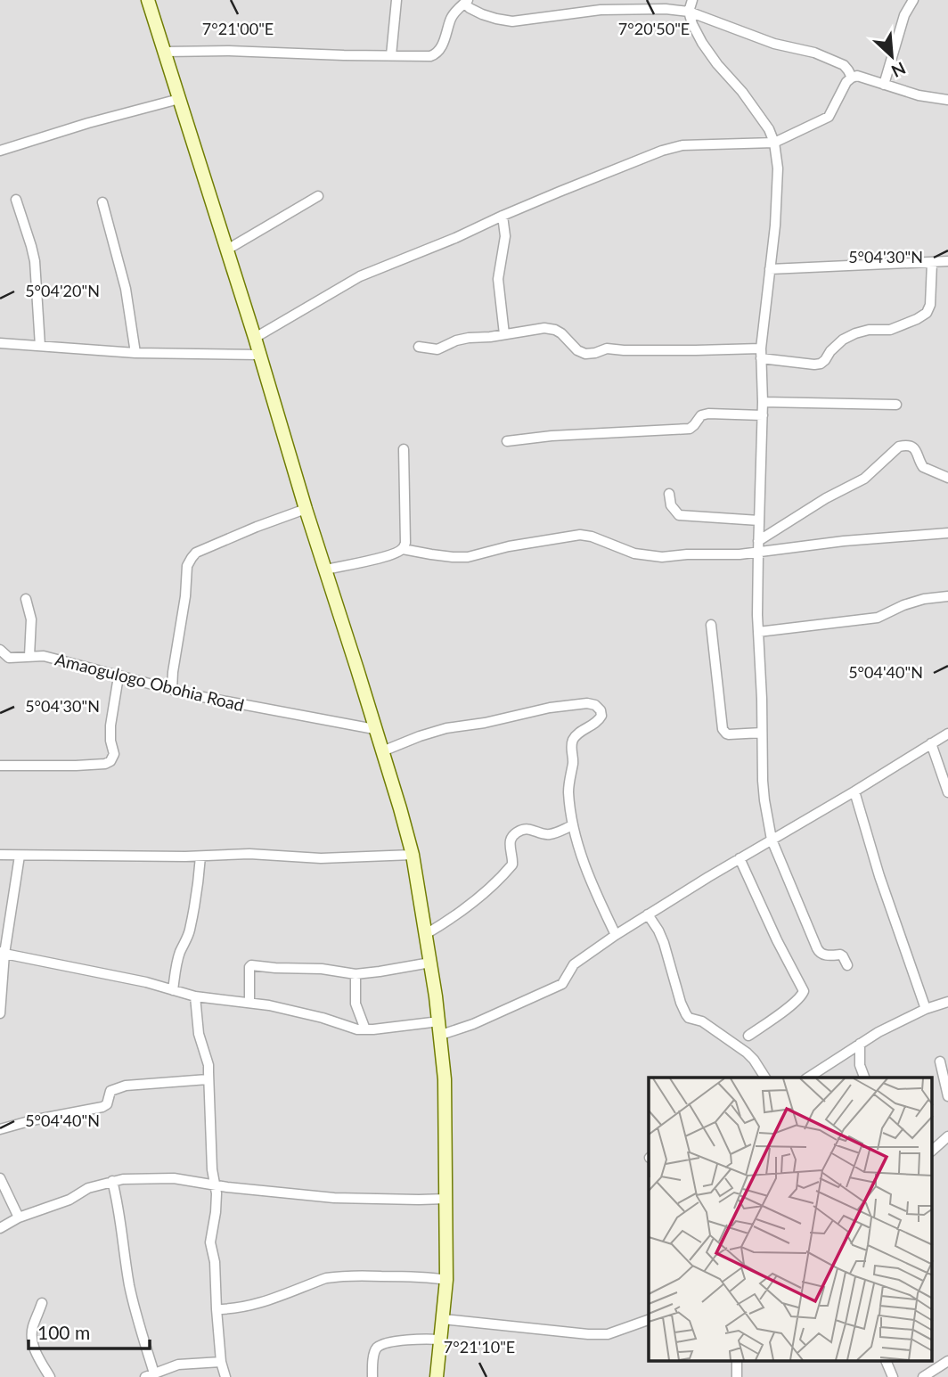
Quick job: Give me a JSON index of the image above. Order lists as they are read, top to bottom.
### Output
{
  "streets": {
    "street": ["Amaogulogo Obohia Road"]
  },
  "scale_bar": "100 m",
  "north": "bottom right",
  "coordinates": [
    "7°21'00\"E",
    "7°20'50\"E",
    "5°04'30\"N",
    "5°04'20\"N",
    "5°04'40\"N",
    "7°21'10\"E"
  ]
}
